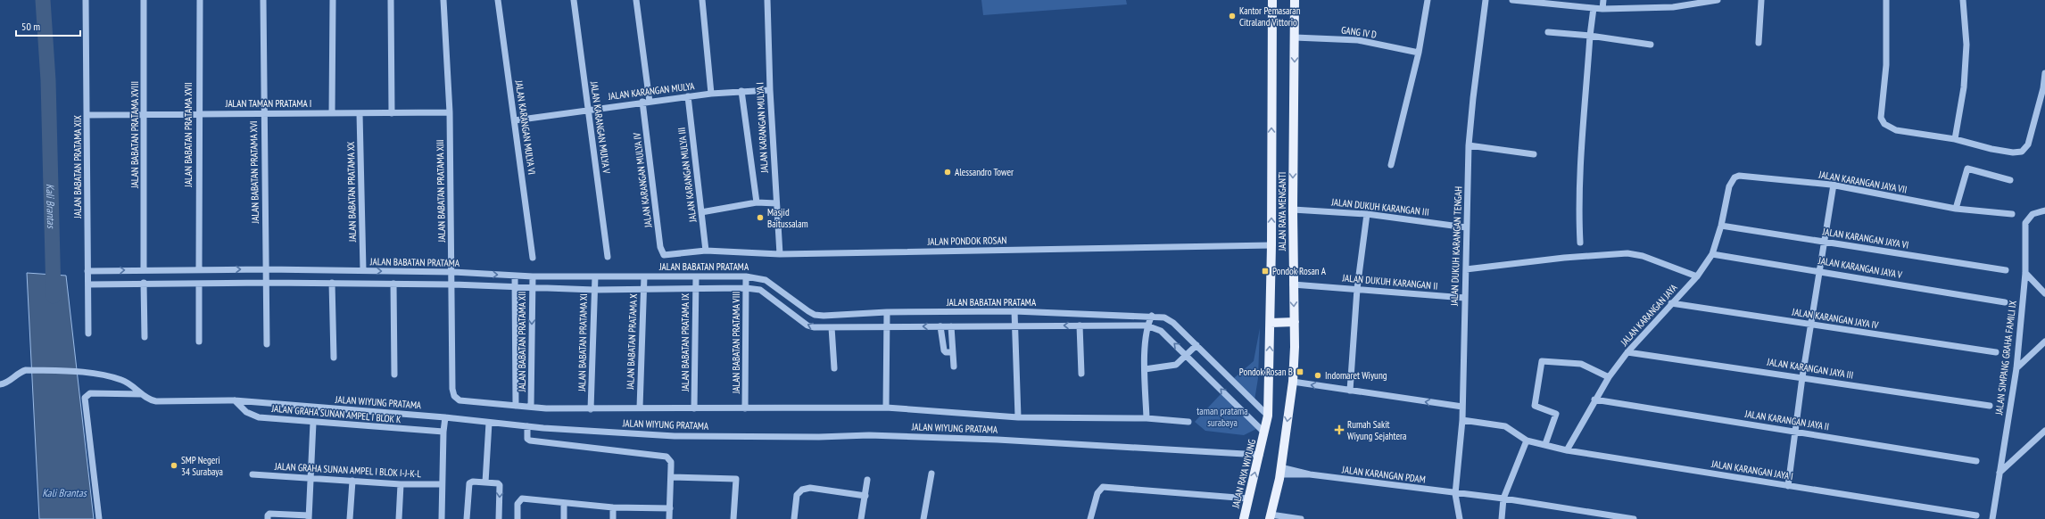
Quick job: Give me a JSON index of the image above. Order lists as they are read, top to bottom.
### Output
{
  "streets": {
    "main road": ["JALAN RAYA MENGANTI", "JALAN RAYA WIYUNG"],
    "street": [
      "GANG IV D",
      "JALAN KARANGAN MULYA",
      "JALAN TAMAN PRATAMA I",
      "JALAN KARANGAN MULYA VI",
      "JALAN KARANGAN MULYA V",
      "JALAN KARANGAN MULYA I",
      "JALAN BABATAN PRATAMA XVIII",
      "JALAN BABATAN PRATAMA XVII",
      "JALAN BABATAN PRATAMA XIX",
      "JALAN BABATAN PRATAMA XVI",
      "JALAN KARANGAN MULYA III",
      "JALAN KARANGAN MULYA IV",
      "JALAN KARANGAN JAYA VII",
      "JALAN BABATAN PRATAMA XIII",
      "JALAN BABATAN PRATAMA XX",
      "JALAN DUKUH KARANGAN III",
      "JALAN KARANGAN JAYA VI",
      "JALAN PONDOK ROSAN",
      "JALAN DUKUH KARANGAN TENGAH",
      "JALAN BABATAN PRATAMA",
      "JALAN KARANGAN JAYA V",
      "JALAN DUKUH KARANGAN II",
      "JALAN KARANGAN JAYA",
      "JALAN KARANGAN JAYA IV",
      "JALAN BABATAN PRATAMA XII",
      "JALAN BABATAN PRATAMA X",
      "JALAN BABATAN PRATAMA XI",
      "JALAN BABATAN PRATAMA IX",
      "JALAN BABATAN PRATAMA VIII",
      "JALAN SIMPANG GRAHA FAMILI IX",
      "JALAN KARANGAN JAYA III",
      "JALAN WIYUNG PRATAMA",
      "JALAN GRAHA SUNAN AMPEL I BLOK K",
      "JALAN KARANGAN JAYA II",
      "JALAN GRAHA SUNAN AMPEL I BLOK I-J-K-L",
      "JALAN KARANGAN JAYA I",
      "JALAN KARANGAN PDAM"
    ]
  },
  "crossings": [
    ["GANG IV D", "JALAN RAYA MENGANTI"],
    ["JALAN KARANGAN MULYA", "JALAN KARANGAN MULYA VI"],
    ["JALAN KARANGAN MULYA", "JALAN KARANGAN MULYA V"],
    ["JALAN KARANGAN MULYA", "JALAN KARANGAN MULYA I"],
    ["JALAN KARANGAN MULYA", "JALAN KARANGAN MULYA III"],
    ["JALAN KARANGAN MULYA", "JALAN KARANGAN MULYA IV"],
    ["JALAN TAMAN PRATAMA I", "JALAN BABATAN PRATAMA XVIII"],
    ["JALAN TAMAN PRATAMA I", "JALAN BABATAN PRATAMA XVII"],
    ["JALAN TAMAN PRATAMA I", "JALAN BABATAN PRATAMA XIX"],
    ["JALAN TAMAN PRATAMA I", "JALAN BABATAN PRATAMA XVI"],
    ["JALAN TAMAN PRATAMA I", "JALAN BABATAN PRATAMA XIII"],
    ["JALAN TAMAN PRATAMA I", "JALAN BABATAN PRATAMA XX"],
    ["JALAN KARANGAN MULYA I", "JALAN PONDOK ROSAN"],
    ["JALAN BABATAN PRATAMA XVIII", "JALAN BABATAN PRATAMA"],
    ["JALAN BABATAN PRATAMA XVII", "JALAN BABATAN PRATAMA"],
    ["JALAN BABATAN PRATAMA XIX", "JALAN BABATAN PRATAMA"],
    ["JALAN BABATAN PRATAMA XVI", "JALAN BABATAN PRATAMA"],
    ["JALAN KARANGAN MULYA III", "JALAN PONDOK ROSAN"],
    ["JALAN KARANGAN MULYA IV", "JALAN PONDOK ROSAN"],
    ["JALAN KARANGAN JAYA VII", "JALAN KARANGAN JAYA"],
    ["JALAN BABATAN PRATAMA XIII", "JALAN BABATAN PRATAMA"],
    ["JALAN BABATAN PRATAMA XIII", "JALAN WIYUNG PRATAMA"],
    ["JALAN BABATAN PRATAMA XX", "JALAN BABATAN PRATAMA"],
    ["JALAN DUKUH KARANGAN III", "JALAN RAYA MENGANTI"],
    ["JALAN DUKUH KARANGAN III", "JALAN DUKUH KARANGAN TENGAH"],
    ["JALAN RAYA MENGANTI", "JALAN PONDOK ROSAN"],
    ["JALAN RAYA MENGANTI", "JALAN DUKUH KARANGAN II"],
    ["JALAN RAYA MENGANTI", "JALAN RAYA WIYUNG"],
    ["JALAN RAYA MENGANTI", "JALAN KARANGAN PDAM"],
    ["JALAN KARANGAN JAYA VI", "JALAN KARANGAN JAYA"],
    ["JALAN DUKUH KARANGAN TENGAH", "JALAN DUKUH KARANGAN II"],
    ["JALAN DUKUH KARANGAN TENGAH", "JALAN KARANGAN JAYA I"],
    ["JALAN DUKUH KARANGAN TENGAH", "JALAN KARANGAN PDAM"],
    ["JALAN BABATAN PRATAMA", "JALAN BABATAN PRATAMA XII"],
    ["JALAN BABATAN PRATAMA", "JALAN BABATAN PRATAMA X"],
    ["JALAN BABATAN PRATAMA", "JALAN BABATAN PRATAMA XI"],
    ["JALAN BABATAN PRATAMA", "JALAN BABATAN PRATAMA IX"],
    ["JALAN BABATAN PRATAMA", "JALAN BABATAN PRATAMA VIII"],
    ["JALAN BABATAN PRATAMA", "JALAN RAYA WIYUNG"],
    ["JALAN KARANGAN JAYA V", "JALAN KARANGAN JAYA"],
    ["JALAN KARANGAN JAYA", "JALAN KARANGAN JAYA IV"],
    ["JALAN KARANGAN JAYA", "JALAN KARANGAN JAYA III"],
    ["JALAN KARANGAN JAYA", "JALAN KARANGAN JAYA II"],
    ["JALAN KARANGAN JAYA", "JALAN KARANGAN JAYA I"],
    ["JALAN BABATAN PRATAMA XII", "JALAN WIYUNG PRATAMA"],
    ["JALAN BABATAN PRATAMA X", "JALAN WIYUNG PRATAMA"],
    ["JALAN BABATAN PRATAMA XI", "JALAN WIYUNG PRATAMA"],
    ["JALAN BABATAN PRATAMA IX", "JALAN WIYUNG PRATAMA"],
    ["JALAN BABATAN PRATAMA VIII", "JALAN WIYUNG PRATAMA"],
    ["JALAN WIYUNG PRATAMA", "JALAN GRAHA SUNAN AMPEL I BLOK K"],
    ["JALAN WIYUNG PRATAMA", "JALAN RAYA WIYUNG"]
  ],
  "one_way": ["JALAN RAYA WIYUNG"],
  "water": ["Kali Brantas"],
  "parks": ["taman pratama surabaya"],
  "places": {
    "other": [
      "Kantor Pemasaran Citraland Vittorio",
      "Alessandro Tower",
      "Masjid Baitussalam",
      "Indomaret Wiyung",
      "SMP Negeri 34 Surabaya"
    ],
    "transit": ["Pondok Rosan A", "Pondok Rosan B"],
    "health": ["Rumah Sakit Wiyung Sejahtera"]
  },
  "scale_bar": "50 m"
}
